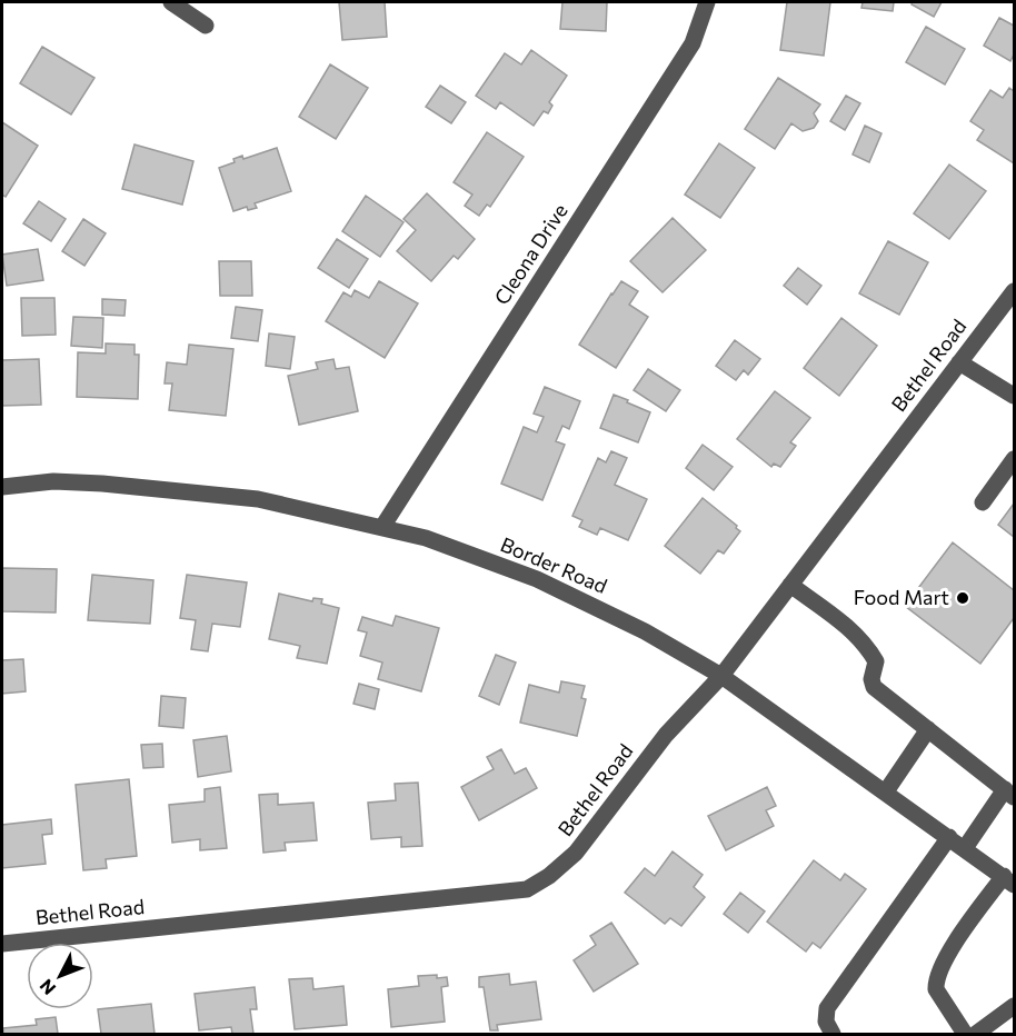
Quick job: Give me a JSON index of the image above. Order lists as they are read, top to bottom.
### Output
{
  "streets": {
    "street": ["Cleona Drive", "Bethel Road", "Border Road"]
  },
  "crossings": [
    ["Cleona Drive", "Border Road"],
    ["Bethel Road", "Border Road"]
  ],
  "places": ["Food Mart"],
  "north": "bottom left"
}
